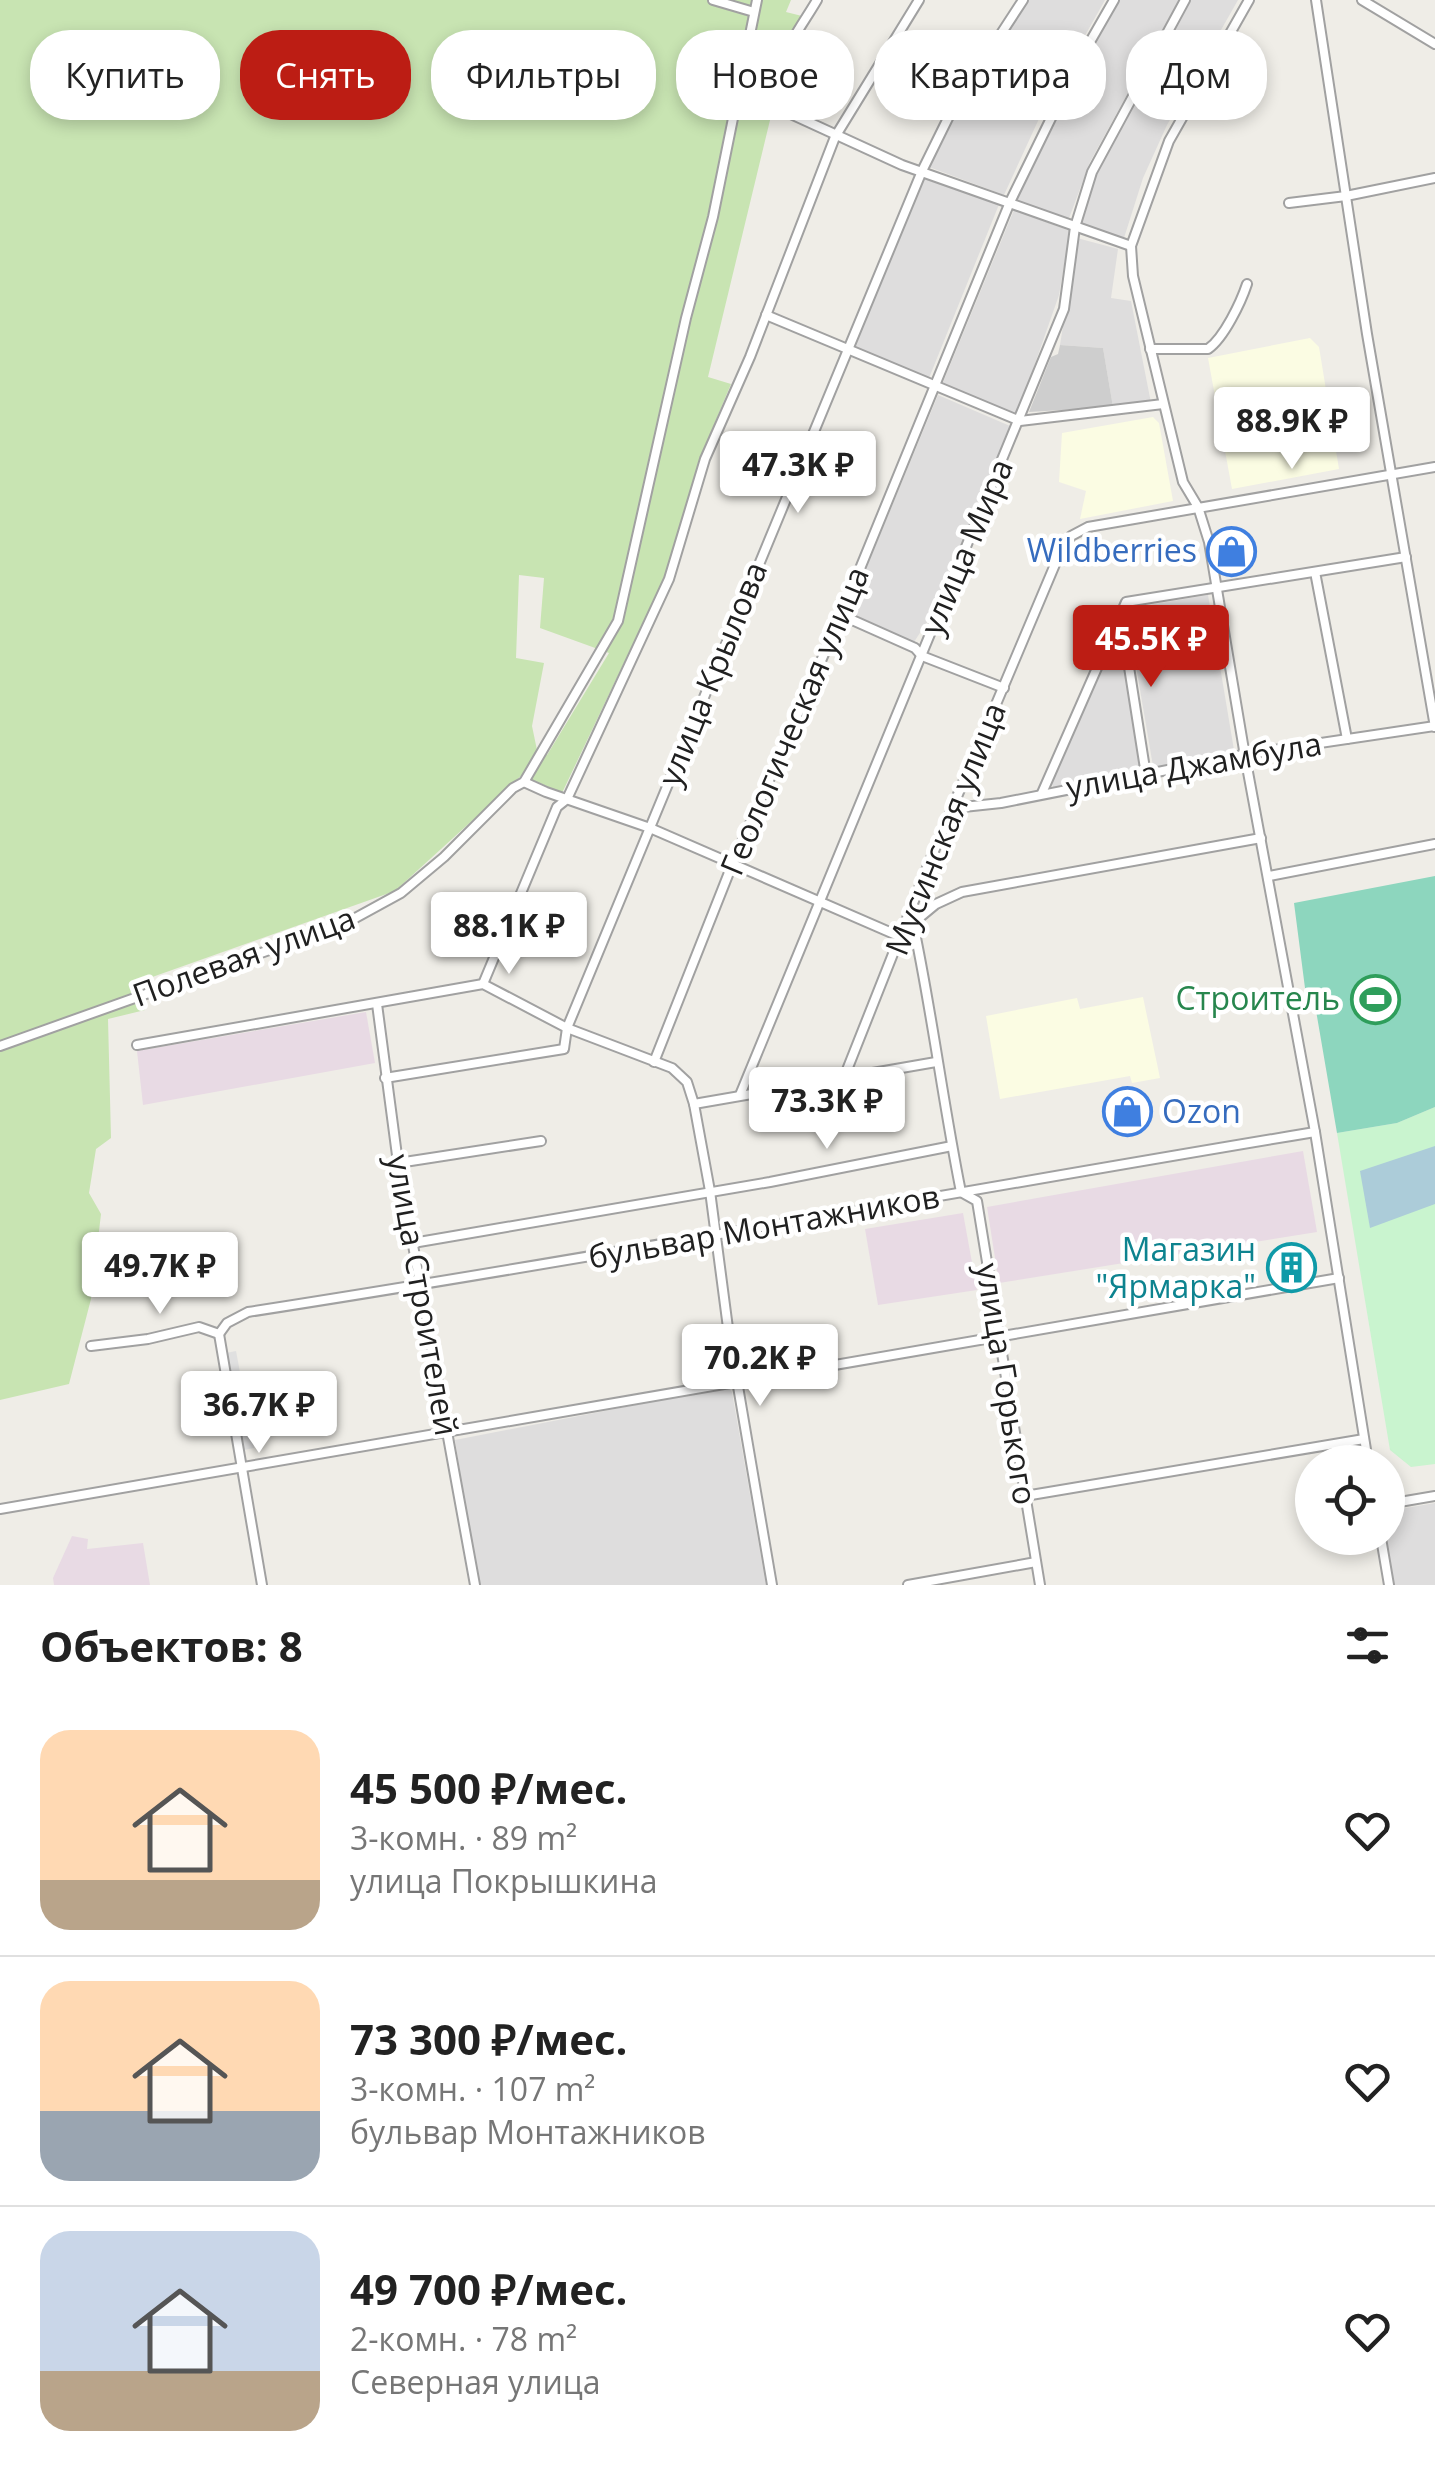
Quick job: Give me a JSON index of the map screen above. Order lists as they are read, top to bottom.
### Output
{
  "streets": {
    "street": [
      "улица Мира",
      "улица Крылова",
      "Геологическая улица",
      "улица Джамбула",
      "Мусинская улица",
      "Полевая улица",
      "бульвар Монтажников",
      "улица Строителей",
      "улица Горького"
    ]
  },
  "crossings": [
    ["улица Джамбула", "Мусинская улица"],
    ["бульвар Монтажников", "улица Строителей"],
    ["бульвар Монтажников", "улица Горького"]
  ],
  "places": {
    "shop": ["Wildberries", "Ozon"],
    "sports": ["Строитель"],
    "building": ["Магазин \"Ярмарка\""]
  },
  "page": {
    "chip": [
      "Купить",
      "Снять",
      "Фильтры",
      "Новое",
      "Квартира",
      "Дом"
    ],
    "price": [
      "88.9K ₽",
      "47.3K ₽",
      "45.5K ₽",
      "88.1K ₽",
      "73.3K ₽",
      "49.7K ₽",
      "70.2K ₽",
      "36.7K ₽"
    ],
    "heading": "Объектов: 8",
    "list": [
      {
        "name": "45 500 ₽/мес.",
        "note": "3-комн. · 89 m² · улица Покрышкина"
      },
      {
        "name": "73 300 ₽/мес.",
        "note": "3-комн. · 107 m² · бульвар Монтажников"
      },
      {
        "name": "49 700 ₽/мес.",
        "note": "2-комн. · 78 m² · Северная улица"
      }
    ]
  }
}
